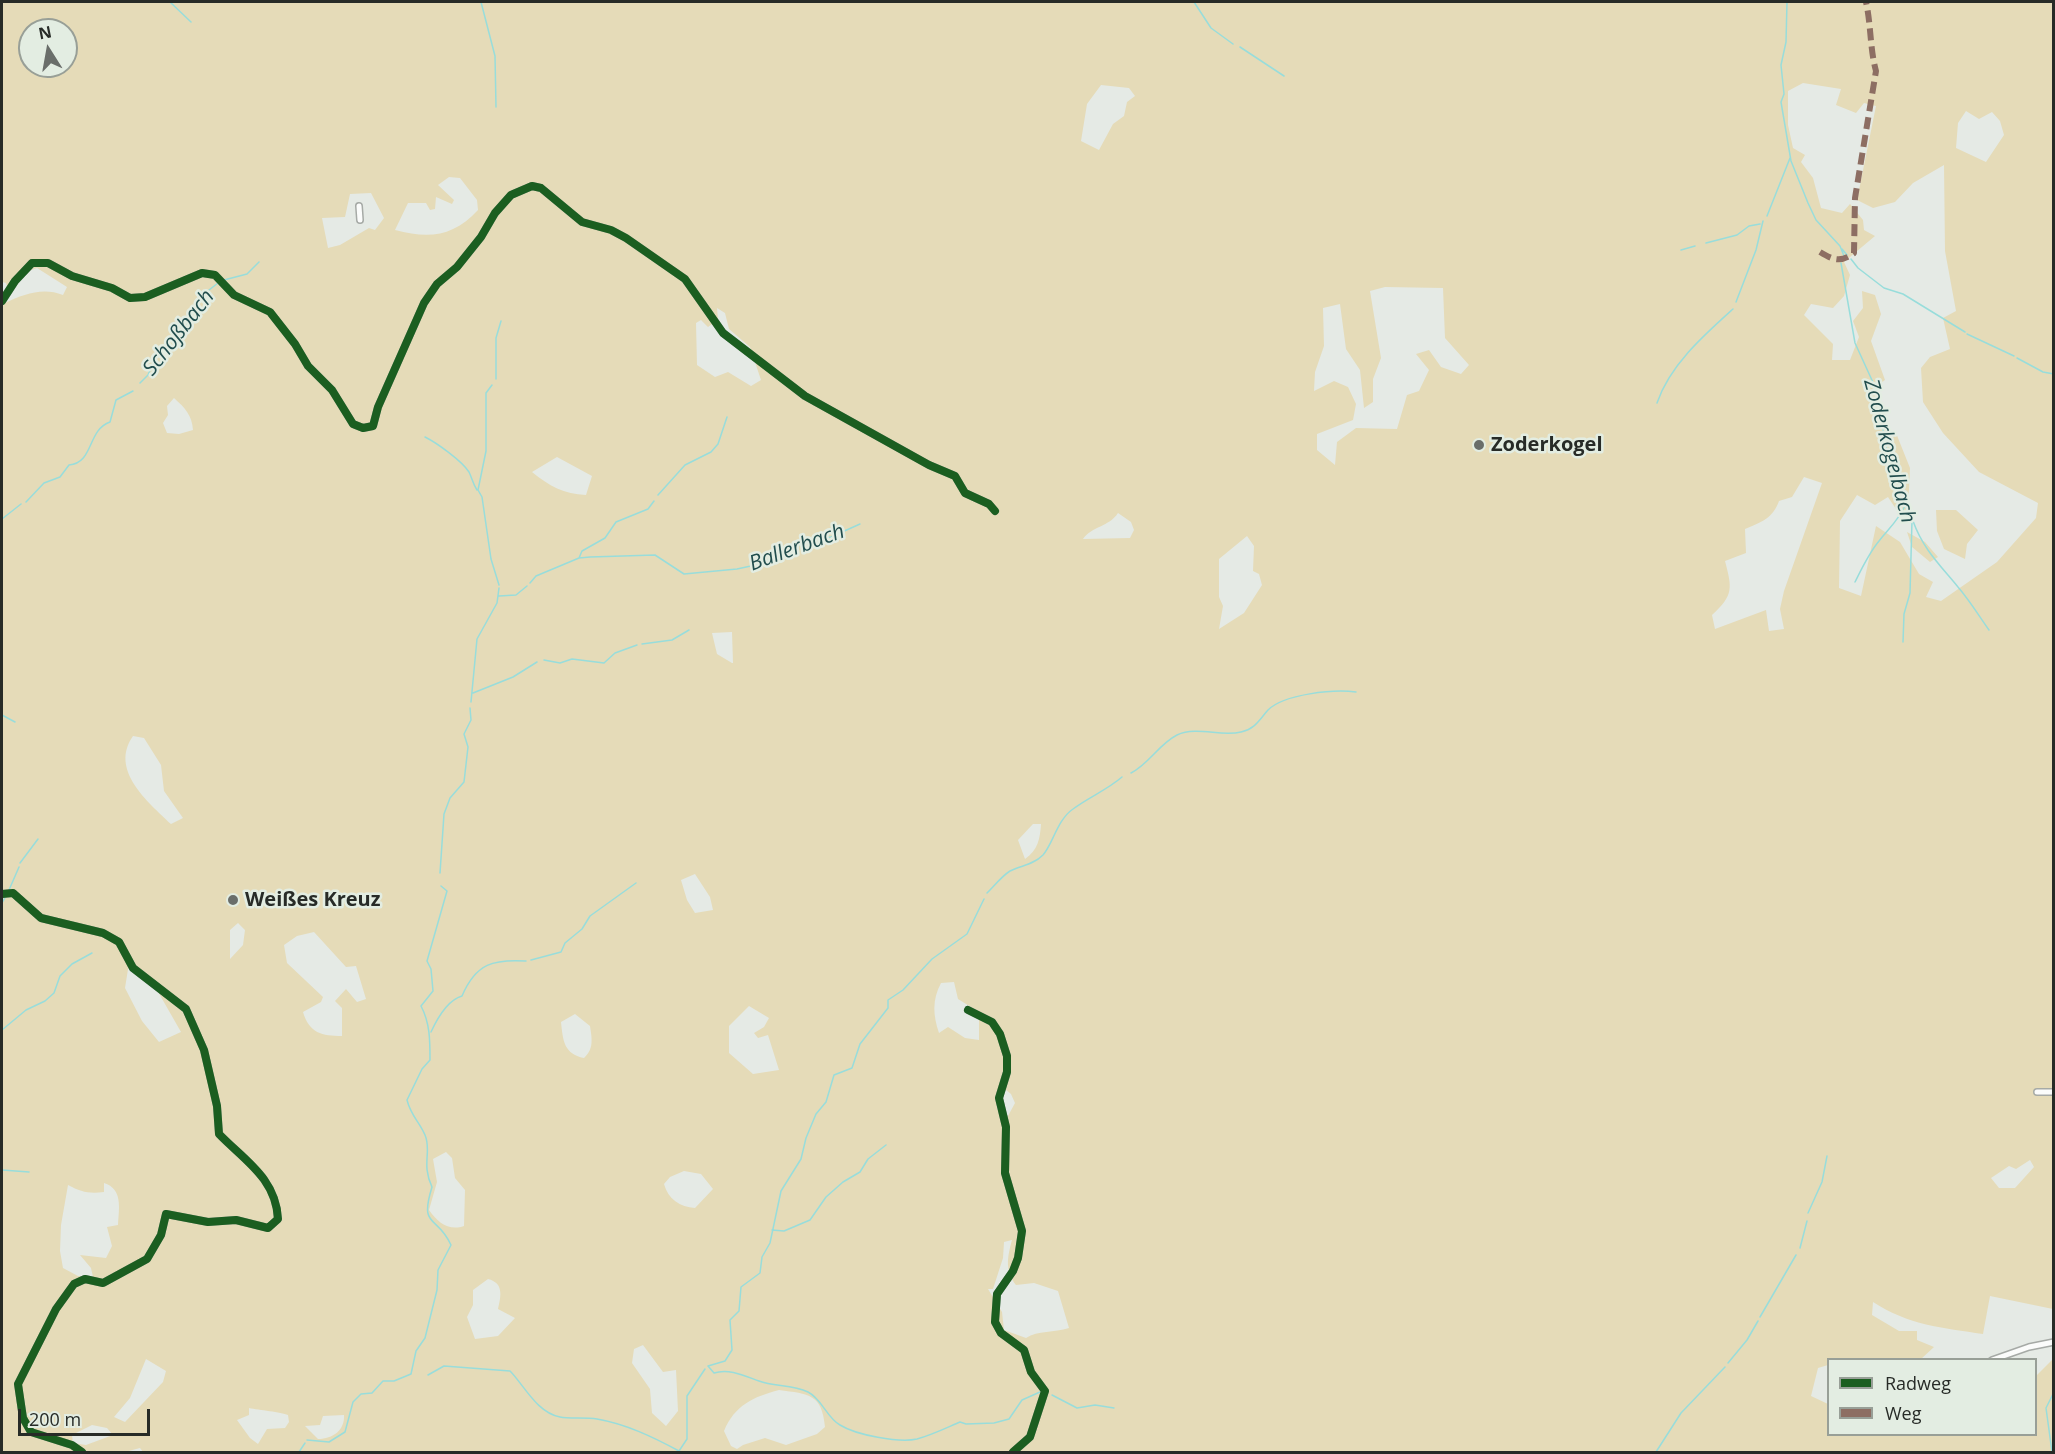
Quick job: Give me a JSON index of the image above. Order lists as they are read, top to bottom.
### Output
{
  "water": ["Schoßbach", "Zoderkogelbach", "Ballerbach"],
  "places": ["Zoderkogel", "Weißes Kreuz"],
  "legend": ["Radweg", "Weg"],
  "scale_bar": "200 m",
  "north": "top"
}
